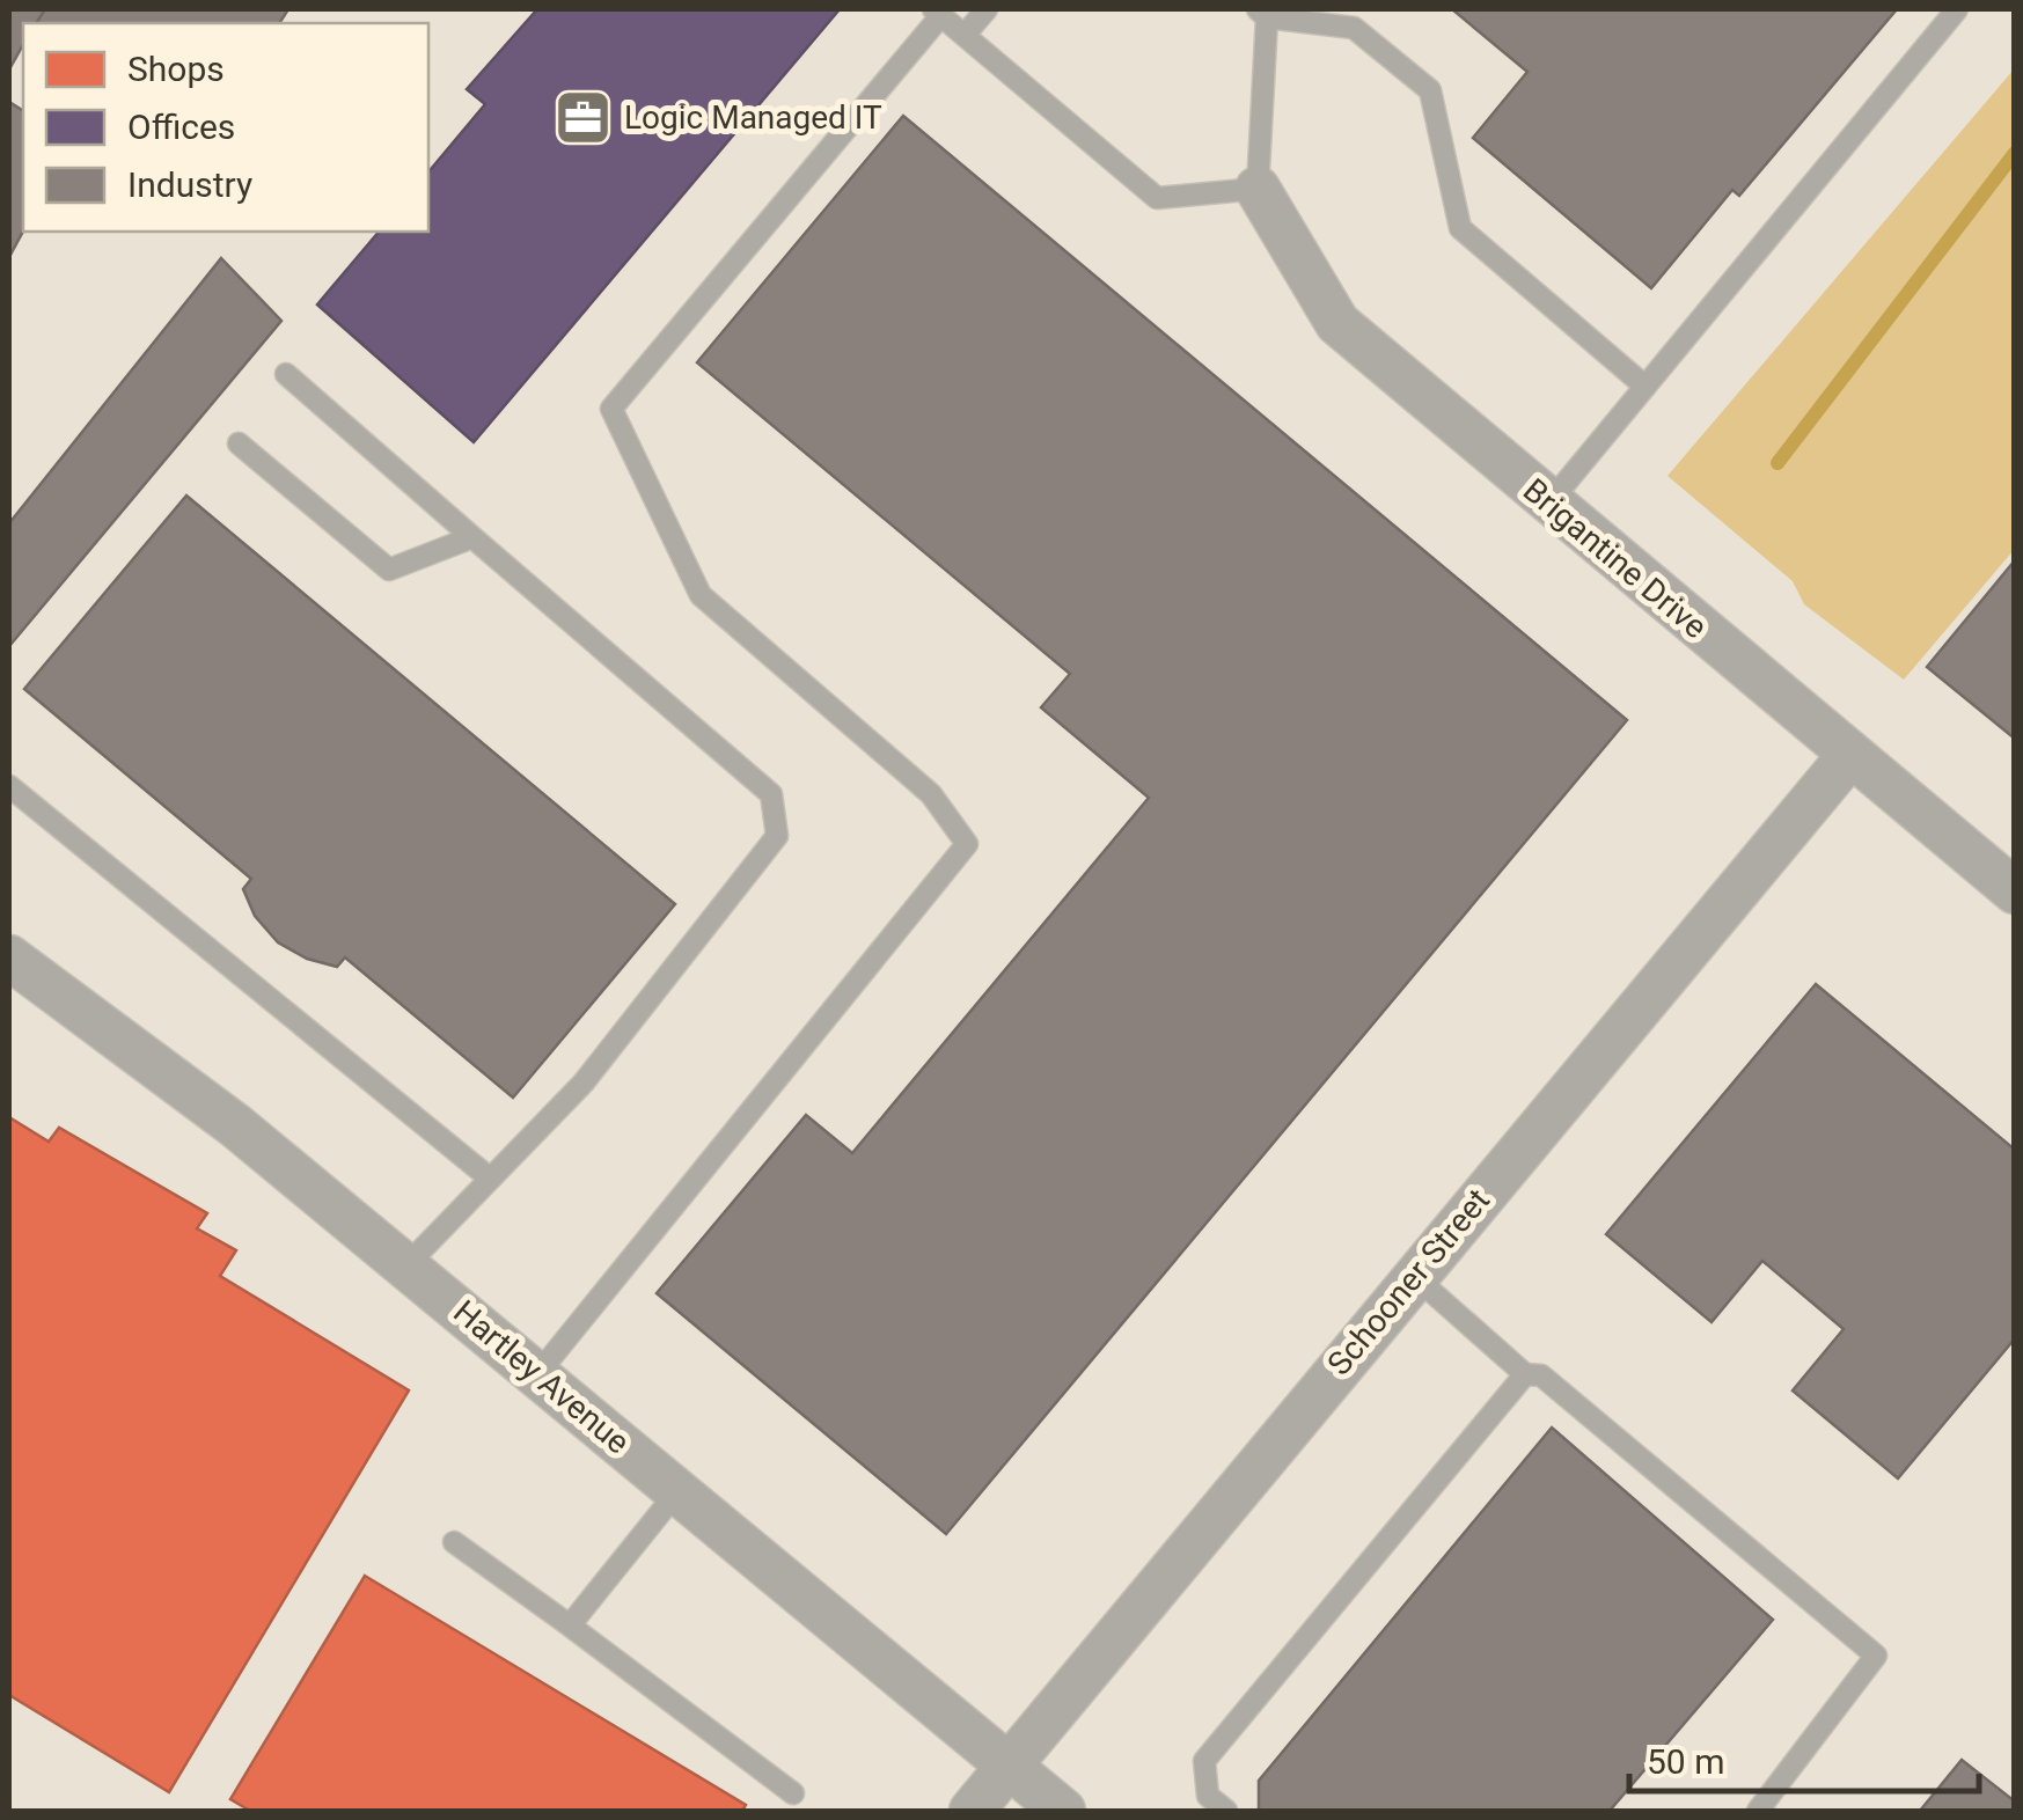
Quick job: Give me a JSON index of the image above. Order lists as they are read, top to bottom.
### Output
{
  "streets": {
    "street": ["Brigantine Drive", "Schooner Street", "Hartley Avenue"]
  },
  "crossings": [
    ["Brigantine Drive", "Schooner Street"],
    ["Schooner Street", "Hartley Avenue"]
  ],
  "places": {
    "office": ["Logic Managed IT"]
  },
  "legend": ["Shops", "Offices", "Industry"],
  "scale_bar": "50 m"
}
